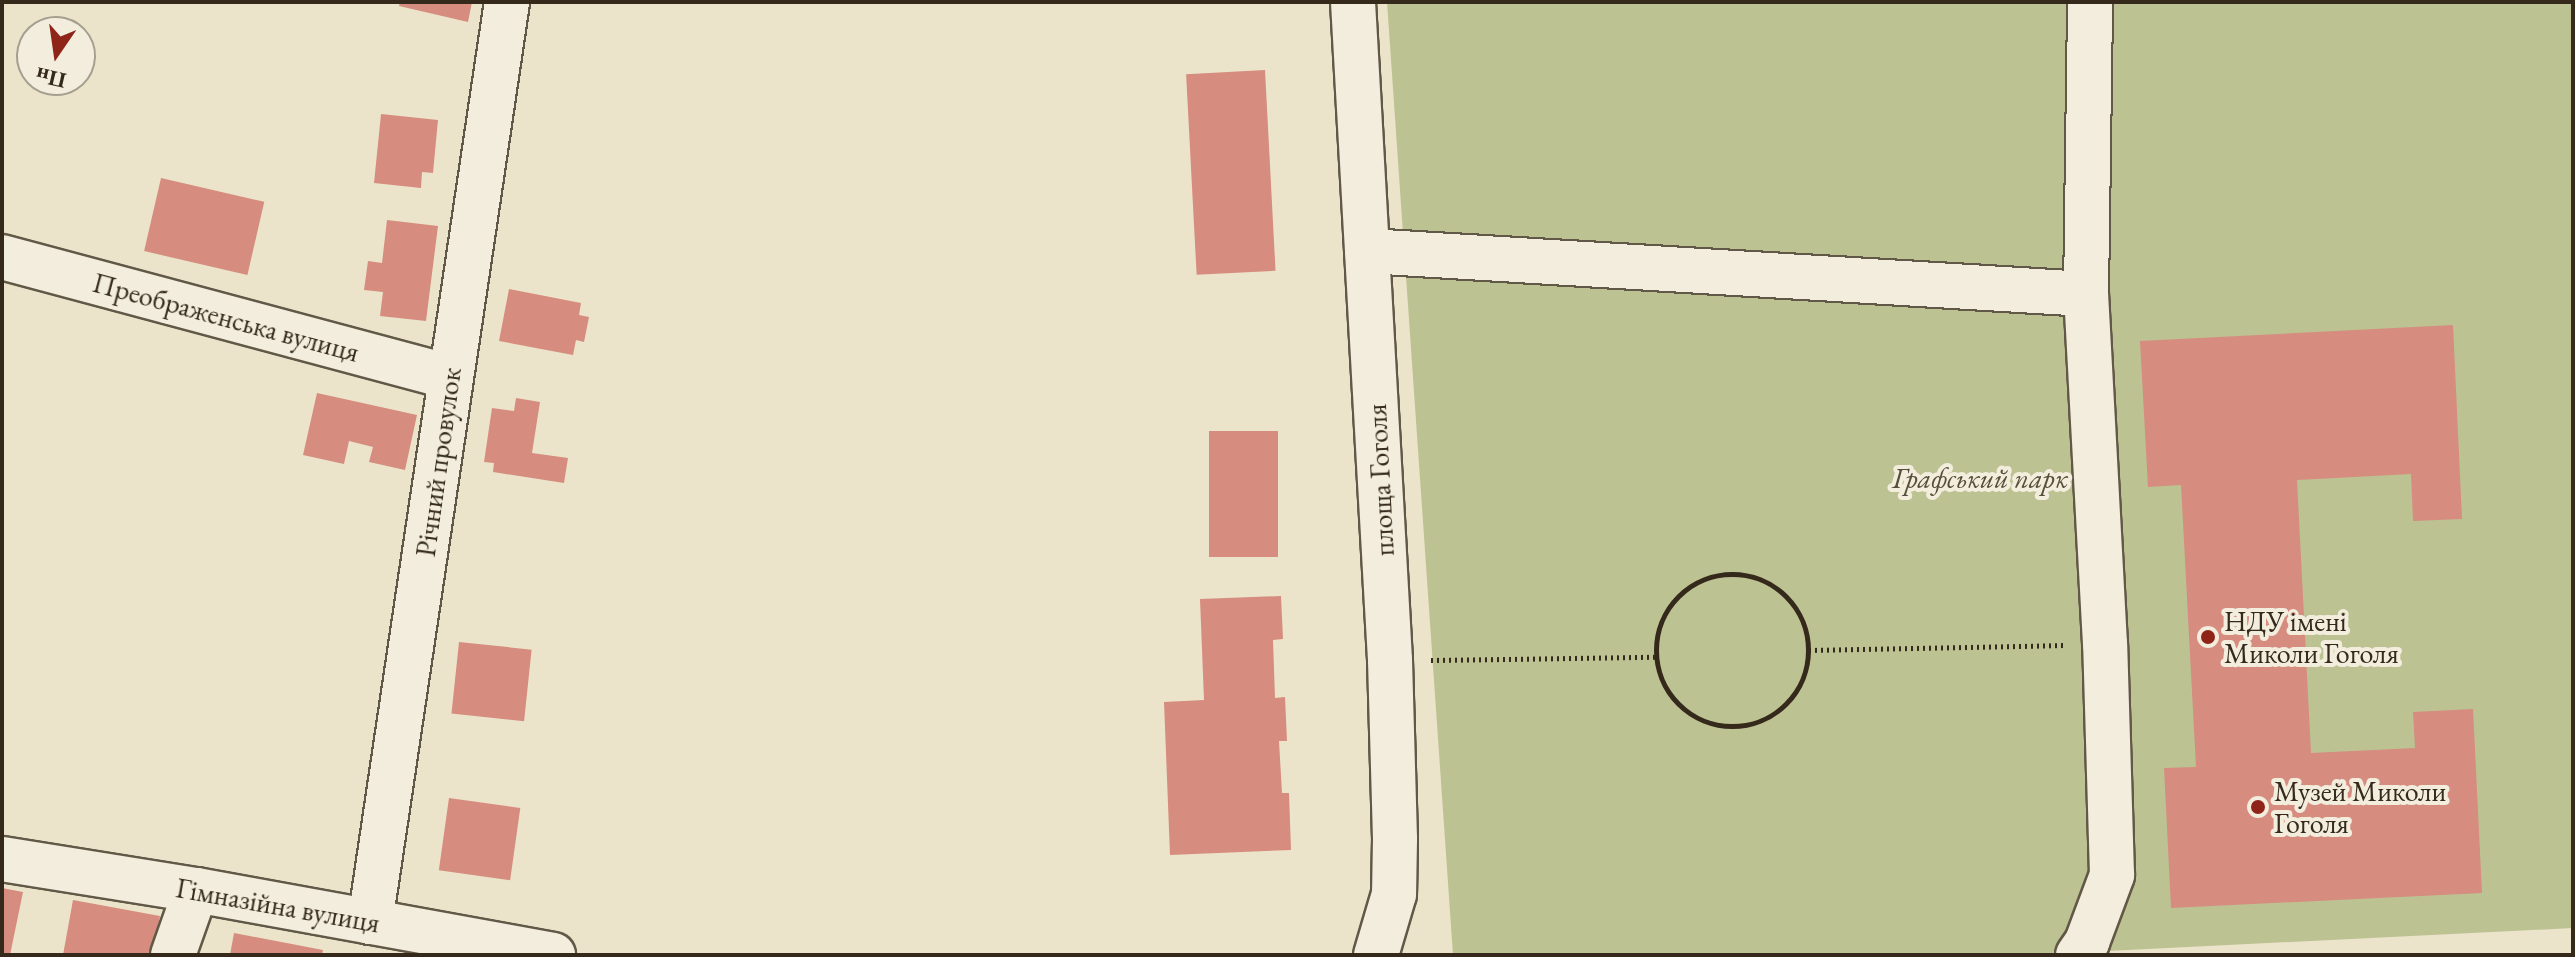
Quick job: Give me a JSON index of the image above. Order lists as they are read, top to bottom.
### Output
{
  "streets": {
    "street": [
      "Преображенська вулиця",
      "Річний провулок",
      "площа Гоголя",
      "Гімназійна вулиця"
    ]
  },
  "crossings": [
    ["Преображенська вулиця", "Річний провулок"],
    ["Річний провулок", "Гімназійна вулиця"]
  ],
  "parks": ["Графський парк"],
  "places": ["НДУ імені Миколи Гоголя", "Музей Миколи Гоголя"],
  "north": "bottom"
}
